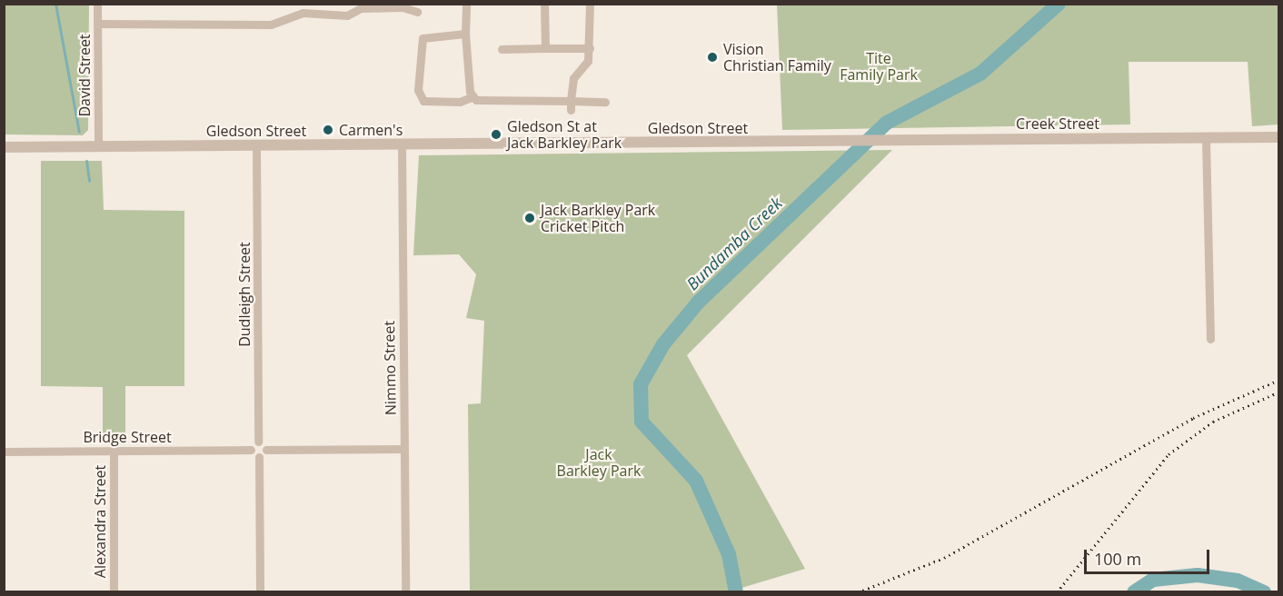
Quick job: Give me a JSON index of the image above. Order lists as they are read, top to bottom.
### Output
{
  "streets": {
    "street": [
      "David Street",
      "Creek Street",
      "Gledson Street",
      "Dudleigh Street",
      "Nimmo Street",
      "Bridge Street",
      "Alexandra Street"
    ]
  },
  "crossings": [
    ["David Street", "Gledson Street"],
    ["Creek Street", "Gledson Street"],
    ["Gledson Street", "Dudleigh Street"],
    ["Gledson Street", "Nimmo Street"],
    ["Bridge Street", "Alexandra Street"]
  ],
  "water": ["Bundamba Creek"],
  "parks": ["Tite Family Park", "Jack Barkley Park"],
  "places": [
    "Vision Christian Family",
    "Carmen's",
    "Gledson St at Jack Barkley Park",
    "Jack Barkley Park Cricket Pitch"
  ],
  "scale_bar": "100 m"
}
